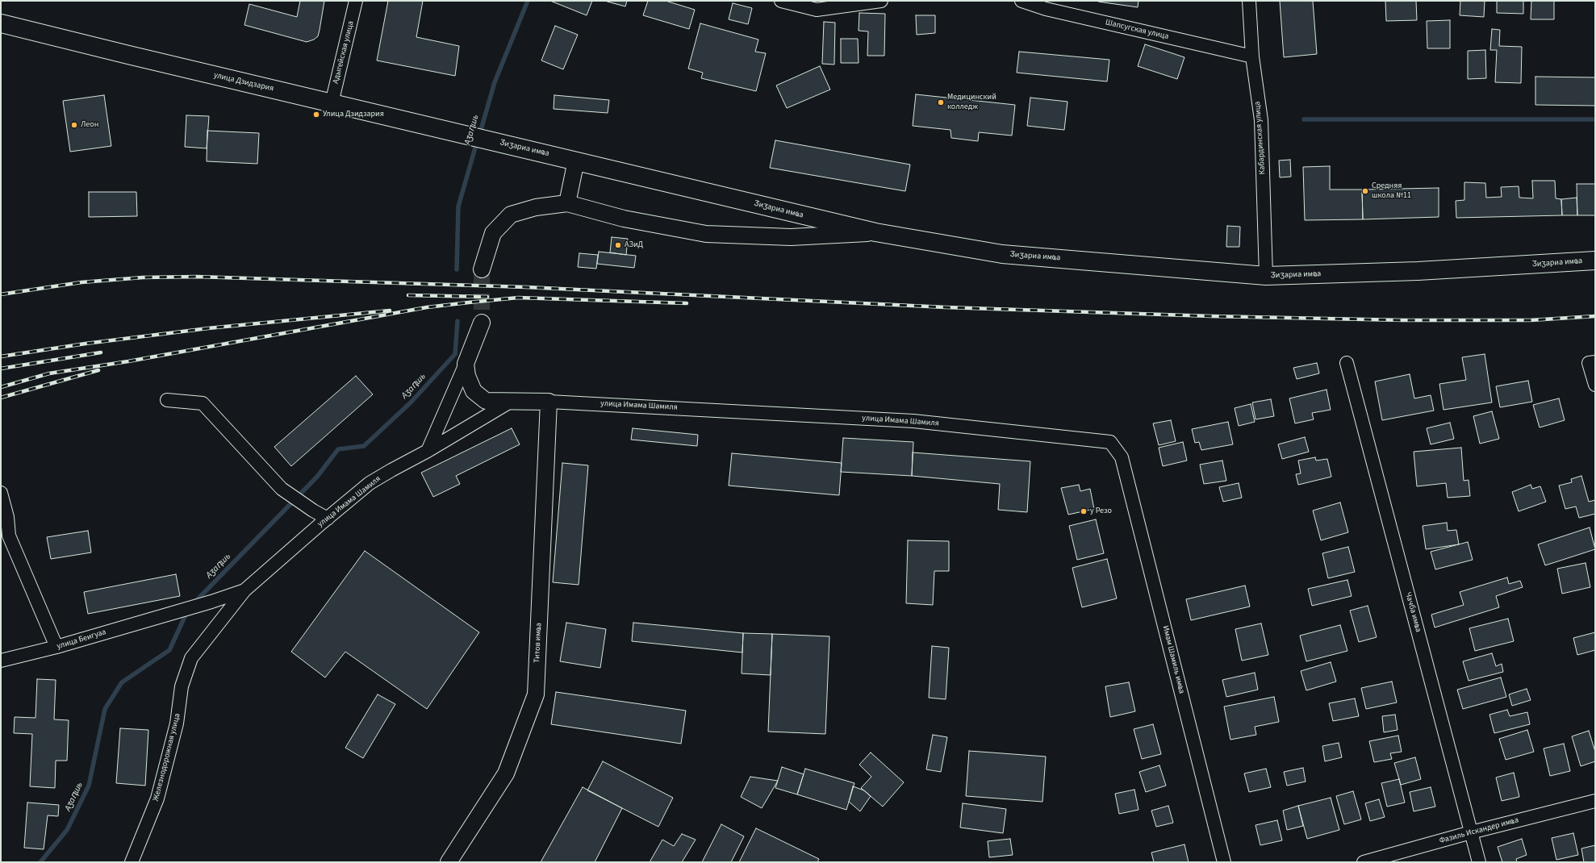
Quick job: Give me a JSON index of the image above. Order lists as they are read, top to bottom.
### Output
{
  "streets": {
    "highway": ["улица Дзидзария", "Ӡиӡариа имҩа"],
    "street": [
      "Шапсугская улица",
      "Адыгейская улица",
      "Кабардинская улица",
      "улица Имама Шамиля",
      "Чачба имҩа",
      "улица Беигуаа",
      "Титов имҩа",
      "Имам Шамиль имҩа",
      "Железнодорожная улица",
      "Фазиль Искандер имҩа"
    ]
  },
  "crossings": [
    ["Шапсугская улица", "Кабардинская улица"],
    ["Адыгейская улица", "улица Дзидзария"],
    ["улица Дзидзария", "Ӡиӡариа имҩа"],
    ["Кабардинская улица", "Ӡиӡариа имҩа"],
    ["улица Имама Шамиля", "улица Беигуаа"],
    ["улица Имама Шамиля", "Титов имҩа"],
    ["улица Имама Шамиля", "Имам Шамиль имҩа"],
    ["улица Имама Шамиля", "Железнодорожная улица"],
    ["Чачба имҩа", "Фазиль Искандер имҩа"]
  ],
  "water": ["Аӡаԥшь"],
  "places": [
    "Медицинский колледж",
    "Улица Дзидзария",
    "Леон",
    "Средняя школа №11",
    "АЗиД",
    "у Резо"
  ]
}
